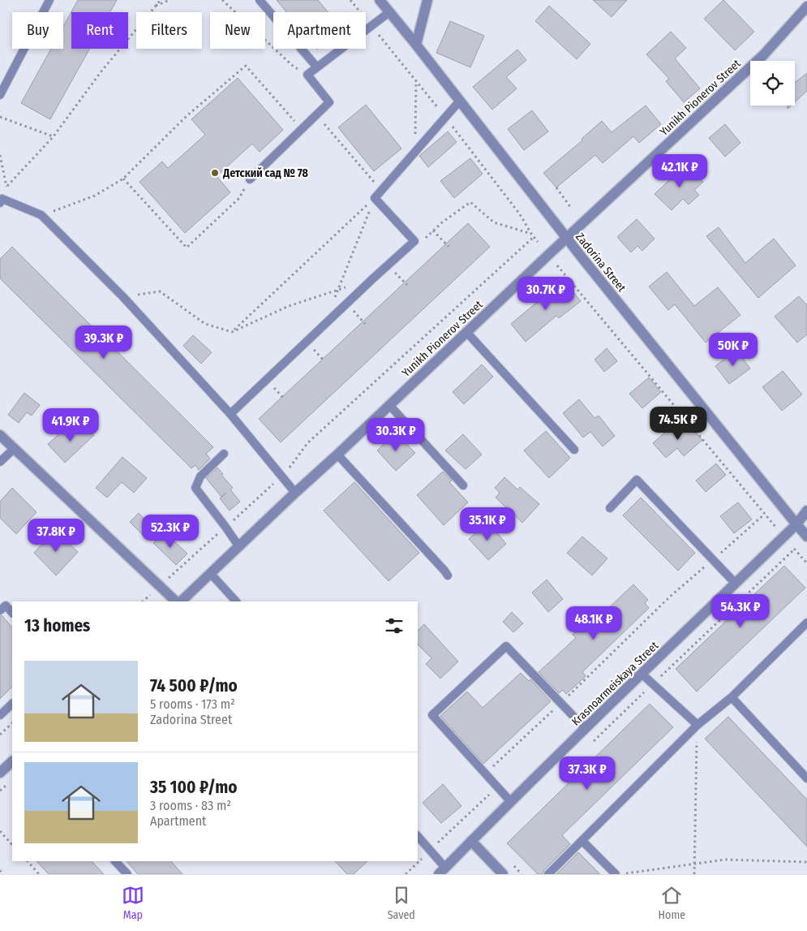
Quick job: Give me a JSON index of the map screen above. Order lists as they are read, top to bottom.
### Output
{
  "streets": {
    "street": ["Yunikh Pionerov Street", "Zadorina Street", "Krasnoarmeiskaya Street"]
  },
  "crossings": [
    ["Yunikh Pionerov Street", "Zadorina Street"],
    ["Zadorina Street", "Krasnoarmeiskaya Street"]
  ],
  "places": ["Детский сад № 78"],
  "page": {
    "chip": [
      "Buy",
      "Rent",
      "Filters",
      "New",
      "Apartment"
    ],
    "price": [
      "42.1K ₽",
      "30.7K ₽",
      "39.3K ₽",
      "50K ₽",
      "74.5K ₽",
      "41.9K ₽",
      "30.3K ₽",
      "35.1K ₽",
      "52.3K ₽",
      "37.8K ₽",
      "54.3K ₽",
      "48.1K ₽",
      "37.3K ₽"
    ],
    "heading": "13 homes",
    "list": [
      {
        "name": "74 500 ₽/mo",
        "note": "5 rooms · 173 m² · Zadorina Street"
      },
      {
        "name": "35 100 ₽/mo",
        "note": "3 rooms · 83 m² · Apartment"
      }
    ],
    "tabs": ["Map", "Saved", "Home"]
  }
}
